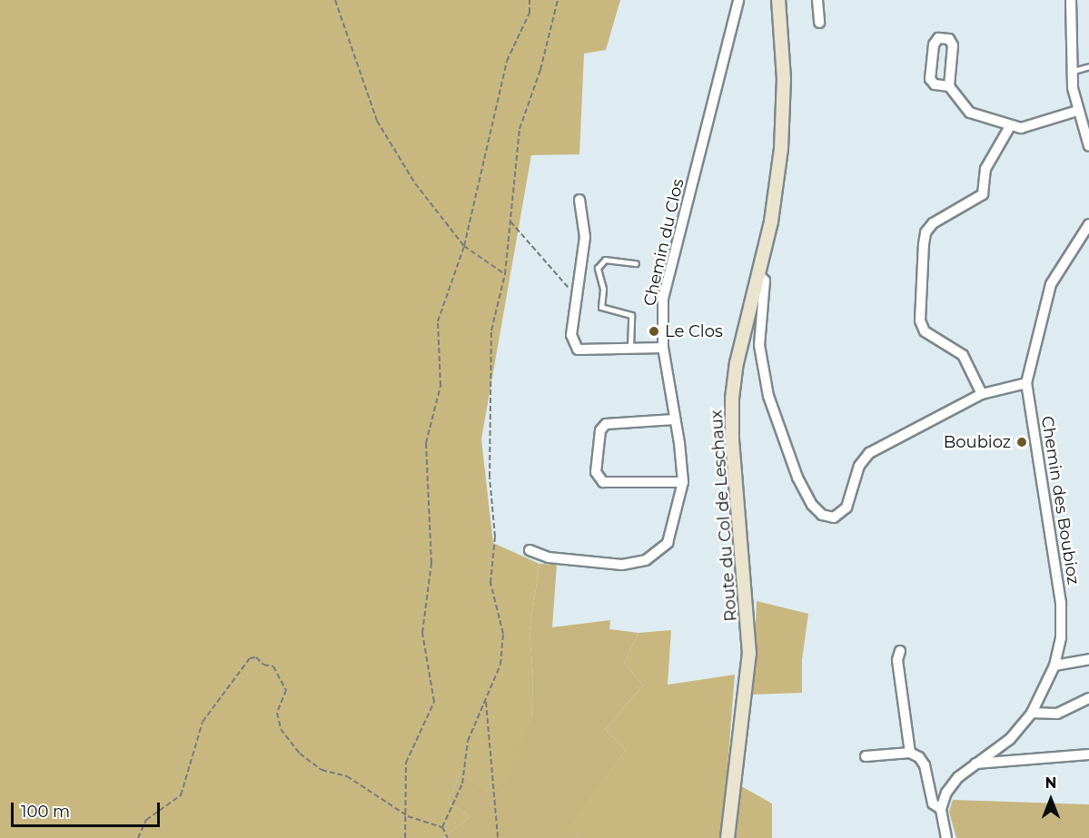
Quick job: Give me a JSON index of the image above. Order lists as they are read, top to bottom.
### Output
{
  "streets": {
    "main road": ["Route du Col de Leschaux"],
    "street": ["Chemin du Clos", "Chemin des Boubioz"]
  },
  "places": ["Le Clos", "Boubioz"],
  "scale_bar": "100 m",
  "north": "top"
}
